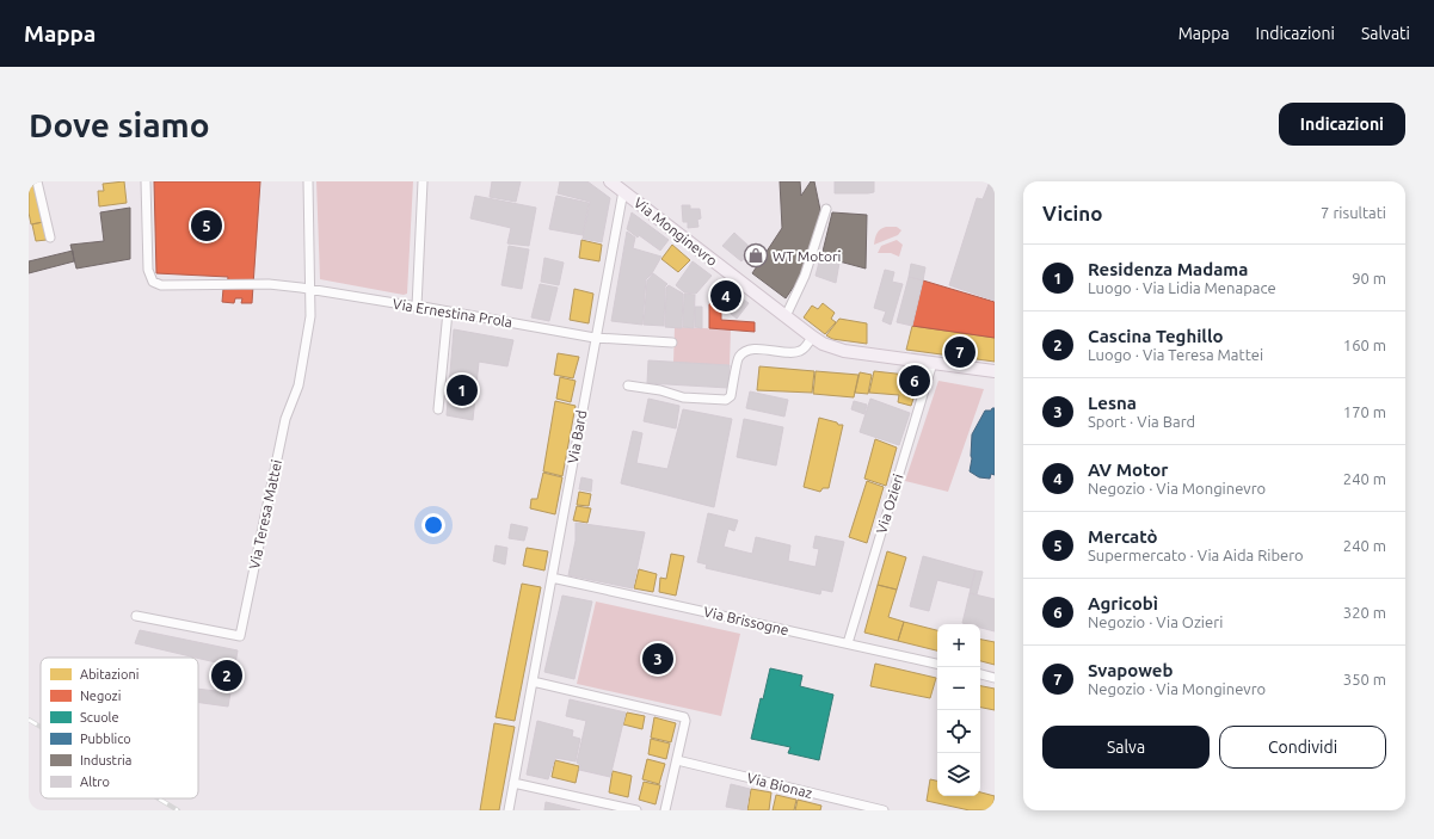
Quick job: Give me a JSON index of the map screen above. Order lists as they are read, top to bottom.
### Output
{
  "streets": {
    "street": [
      "Via Monginevro",
      "Via Ernestina Prola",
      "Via Bard",
      "Via Ozieri",
      "Via Teresa Mattei",
      "Via Brissogne",
      "Via Bionaz"
    ]
  },
  "crossings": [
    ["Via Monginevro", "Via Bard"],
    ["Via Monginevro", "Via Ozieri"],
    ["Via Ernestina Prola", "Via Bard"],
    ["Via Ernestina Prola", "Via Teresa Mattei"],
    ["Via Bard", "Via Brissogne"],
    ["Via Ozieri", "Via Brissogne"]
  ],
  "places": {
    "shop": ["WT Motori"]
  },
  "legend": [
    "Abitazioni",
    "Negozi",
    "Scuole",
    "Pubblico",
    "Industria",
    "Altro"
  ],
  "page": {
    "header": "Mappa",
    "nav": ["Mappa", "Indicazioni", "Salvati"],
    "buttons": [
      "Indicazioni",
      ["Salva", "Condividi"]
    ],
    "title": "Dove siamo",
    "heading": ["Vicino", "7 risultati"],
    "pins": [
      "5",
      "4",
      "7",
      "6",
      "1",
      "3",
      "2"
    ],
    "list": [
      {
        "mark": "1",
        "name": "Residenza Madama",
        "note": "Luogo · Via Lidia Menapace",
        "value": "90 m"
      },
      {
        "mark": "2",
        "name": "Cascina Teghillo",
        "note": "Luogo · Via Teresa Mattei",
        "value": "160 m"
      },
      {
        "mark": "3",
        "name": "Lesna",
        "note": "Sport · Via Bard",
        "value": "170 m"
      },
      {
        "mark": "4",
        "name": "AV Motor",
        "note": "Negozio · Via Monginevro",
        "value": "240 m"
      },
      {
        "mark": "5",
        "name": "Mercatò",
        "note": "Supermercato · Via Aida Ribero",
        "value": "240 m"
      },
      {
        "mark": "6",
        "name": "Agricobì",
        "note": "Negozio · Via Ozieri",
        "value": "320 m"
      },
      {
        "mark": "7",
        "name": "Svapoweb",
        "note": "Negozio · Via Monginevro",
        "value": "350 m"
      }
    ],
    "map_buttons": ["+", "−"]
  }
}
